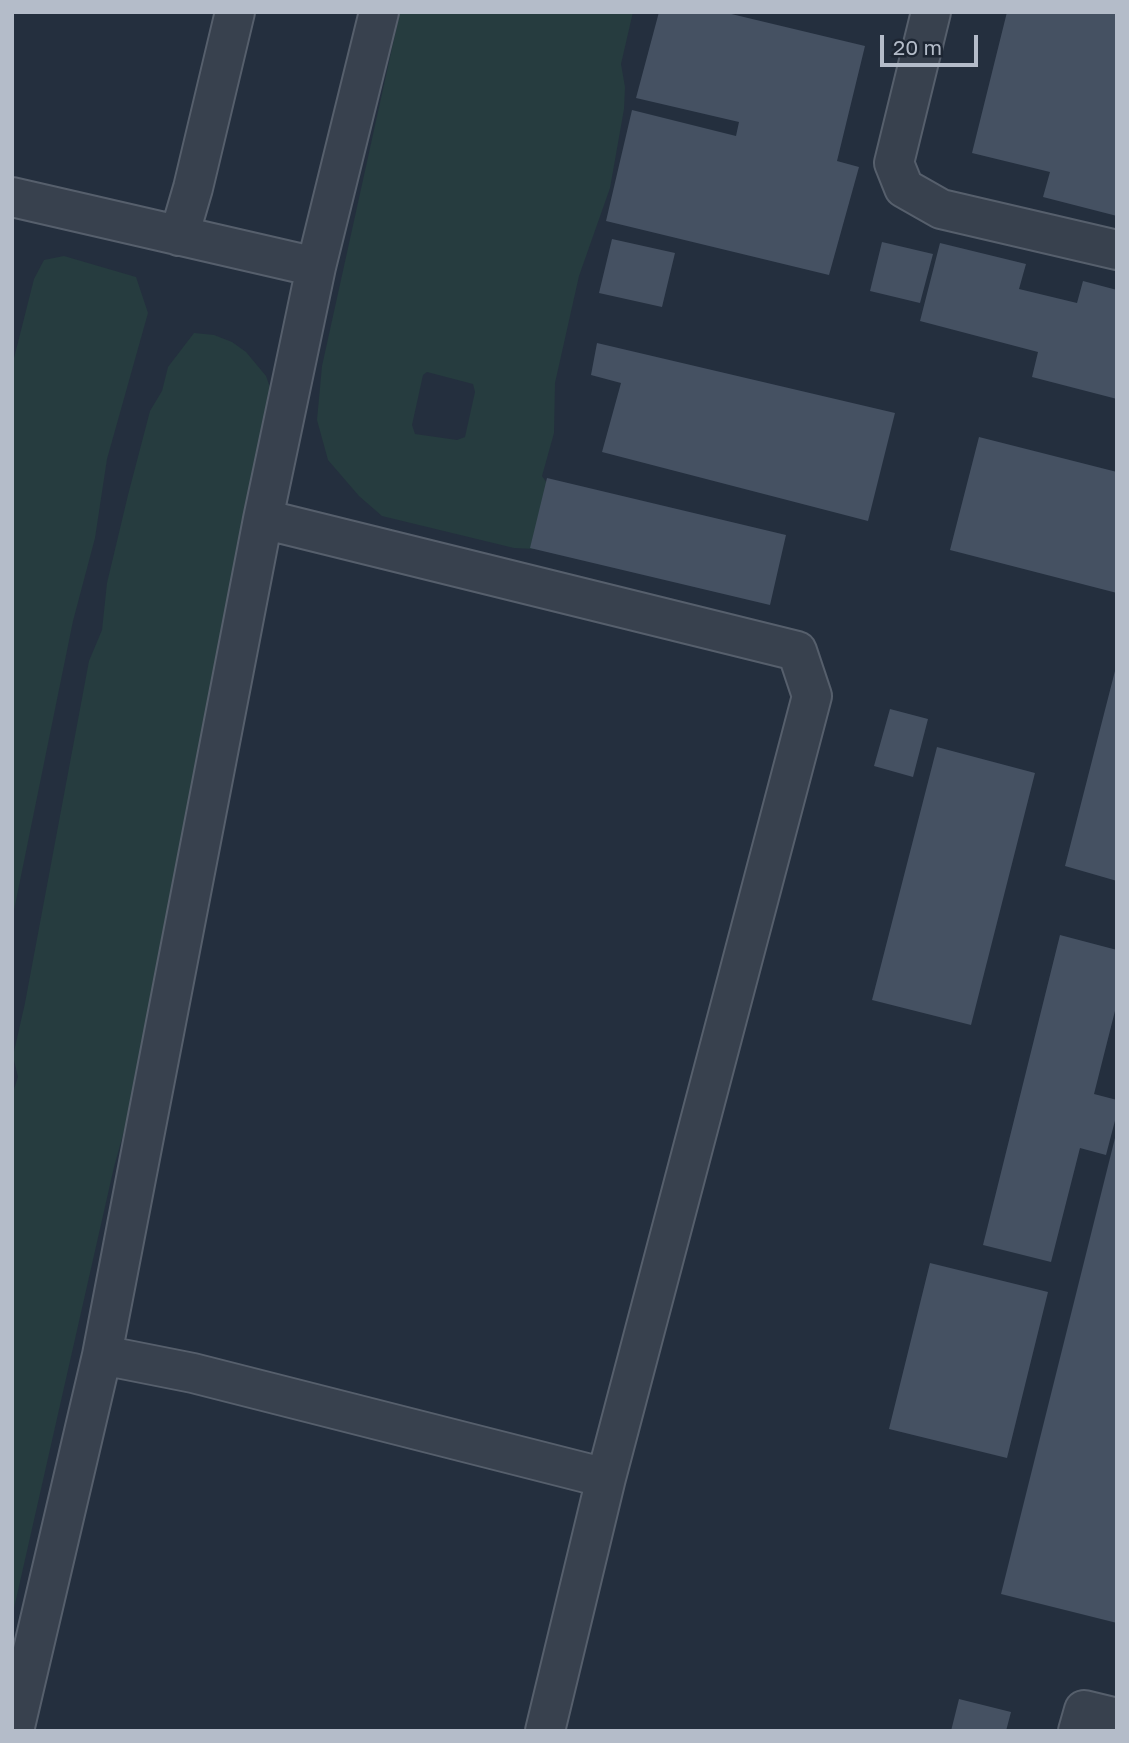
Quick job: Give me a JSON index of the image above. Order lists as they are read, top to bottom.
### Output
{
  "scale_bar": "20 m"
}
